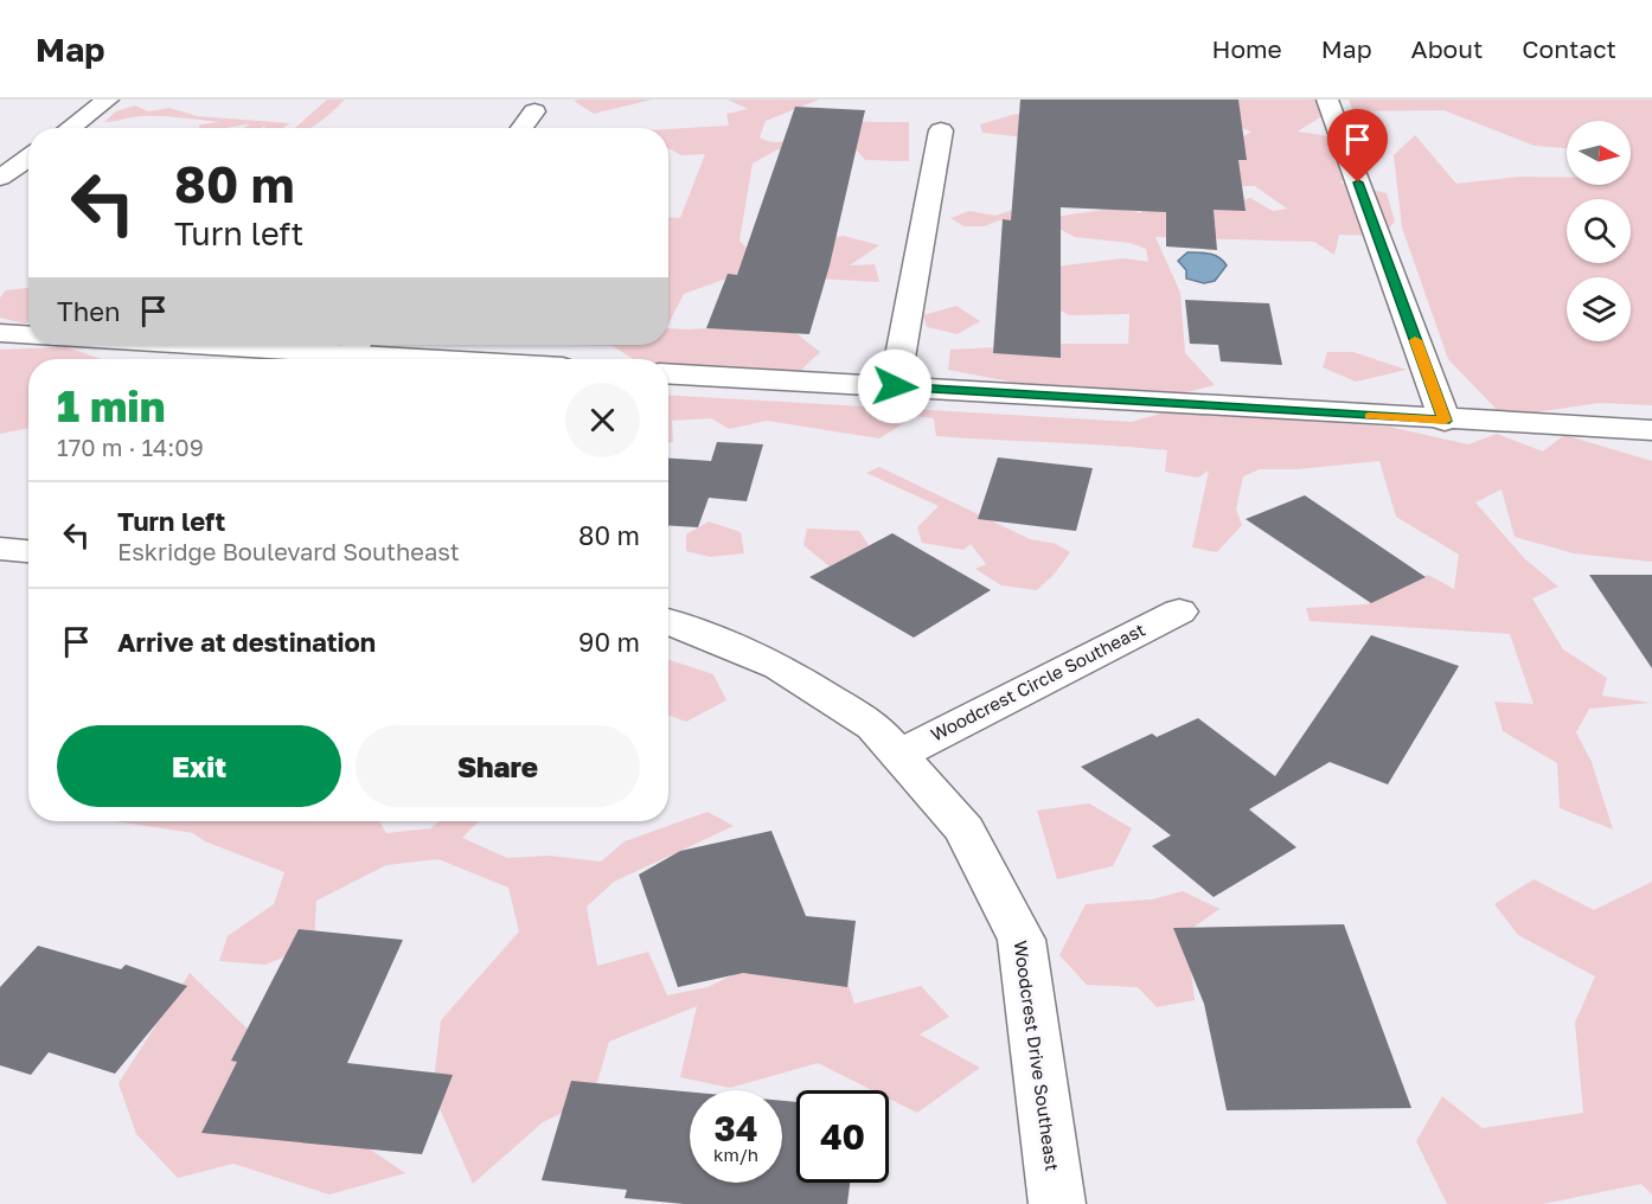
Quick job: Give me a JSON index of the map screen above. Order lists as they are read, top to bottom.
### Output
{
  "streets": {
    "street": ["Woodcrest Circle Southeast", "Woodcrest Drive Southeast"]
  },
  "crossings": [
    ["Woodcrest Circle Southeast", "Woodcrest Drive Southeast"]
  ],
  "north": "right",
  "page": {
    "header": "Map",
    "nav": [
      "Home",
      "Map",
      "About",
      "Contact"
    ],
    "turn": ["80 m", "Turn left"],
    "then": "Then",
    "heading": ["1 min", "170 m · 14:09"],
    "list": [
      {
        "name": "Turn left",
        "note": "Eskridge Boulevard Southeast",
        "value": "80 m"
      },
      {
        "name": "Arrive at destination",
        "value": "90 m"
      }
    ],
    "buttons": ["Exit", "Share"],
    "speed": "34 km/h",
    "limit": "40"
  }
}
